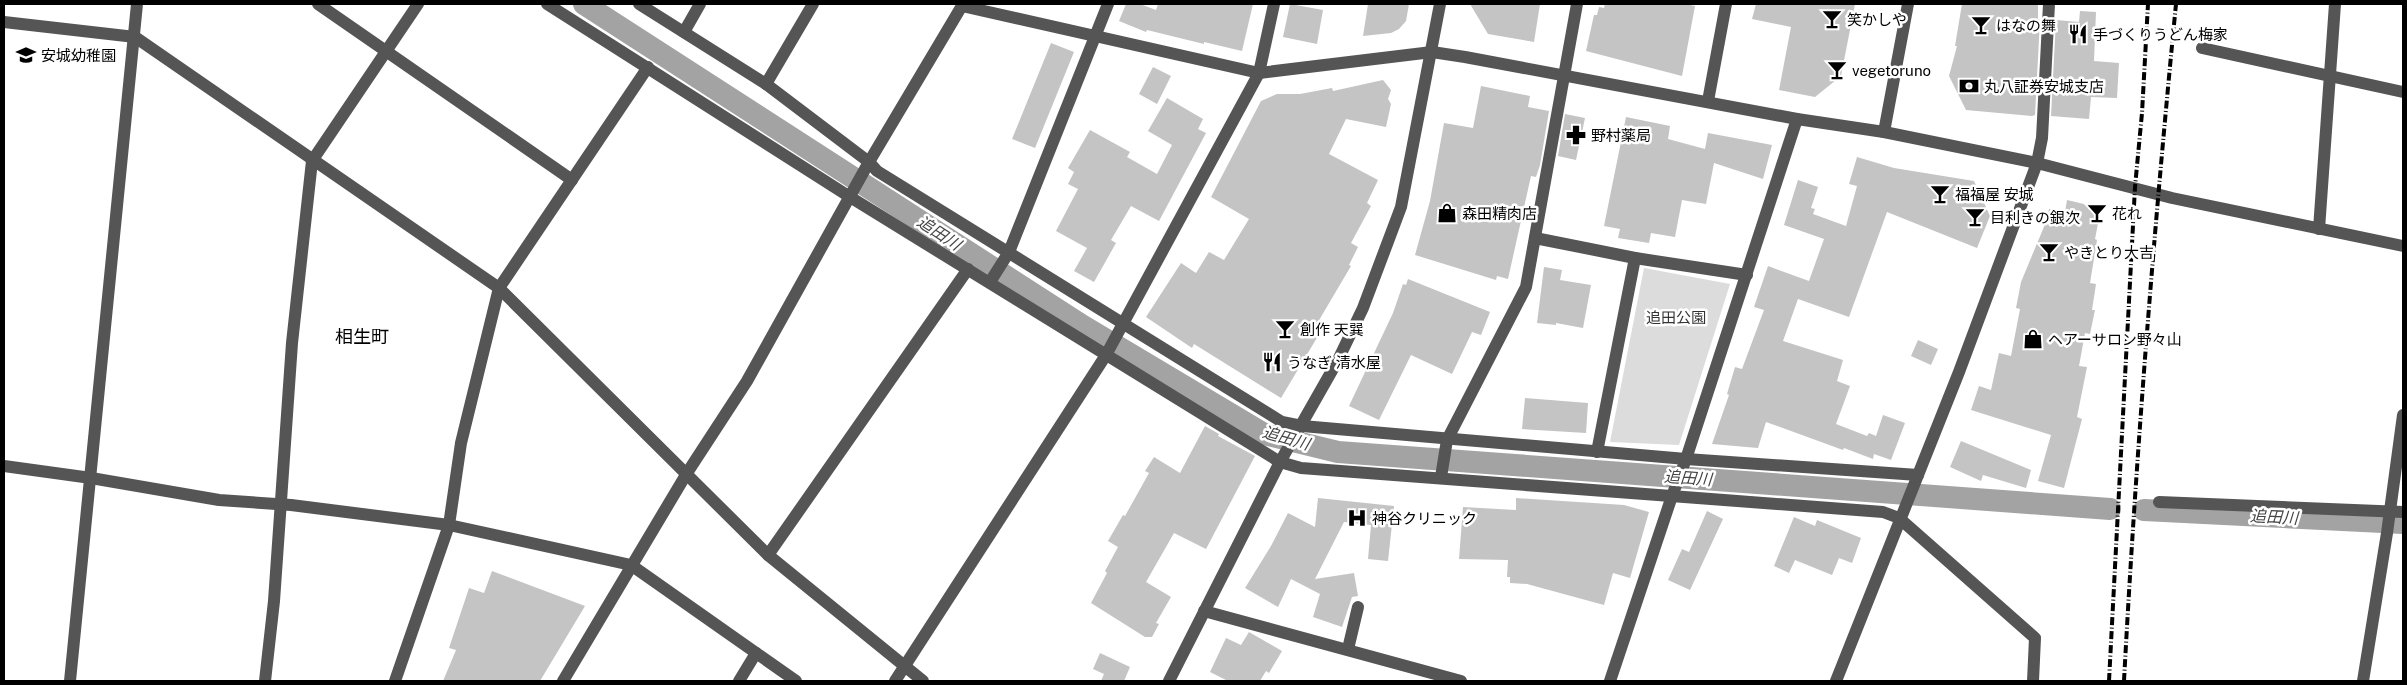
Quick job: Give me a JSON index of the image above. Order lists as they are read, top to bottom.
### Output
{
  "districts": ["相生町"],
  "water": ["追田川"],
  "parks": ["追田公園"],
  "places": {
    "bar": [
      "笑かしや",
      "はなの舞",
      "vegetoruno",
      "福福屋 安城",
      "花れ",
      "目利きの銀次",
      "やきとり大吉",
      "創作 天巽"
    ],
    "restaurant": ["手づくりうどん梅家", "うなぎ 清水屋"],
    "school or university": ["安城幼稚園"],
    "bank": ["丸八証券安城支店"],
    "pharmacy": ["野村薬局"],
    "shop": ["森田精肉店", "ヘアーサロン野々山"],
    "hospital": ["神谷クリニック"]
  }
}
